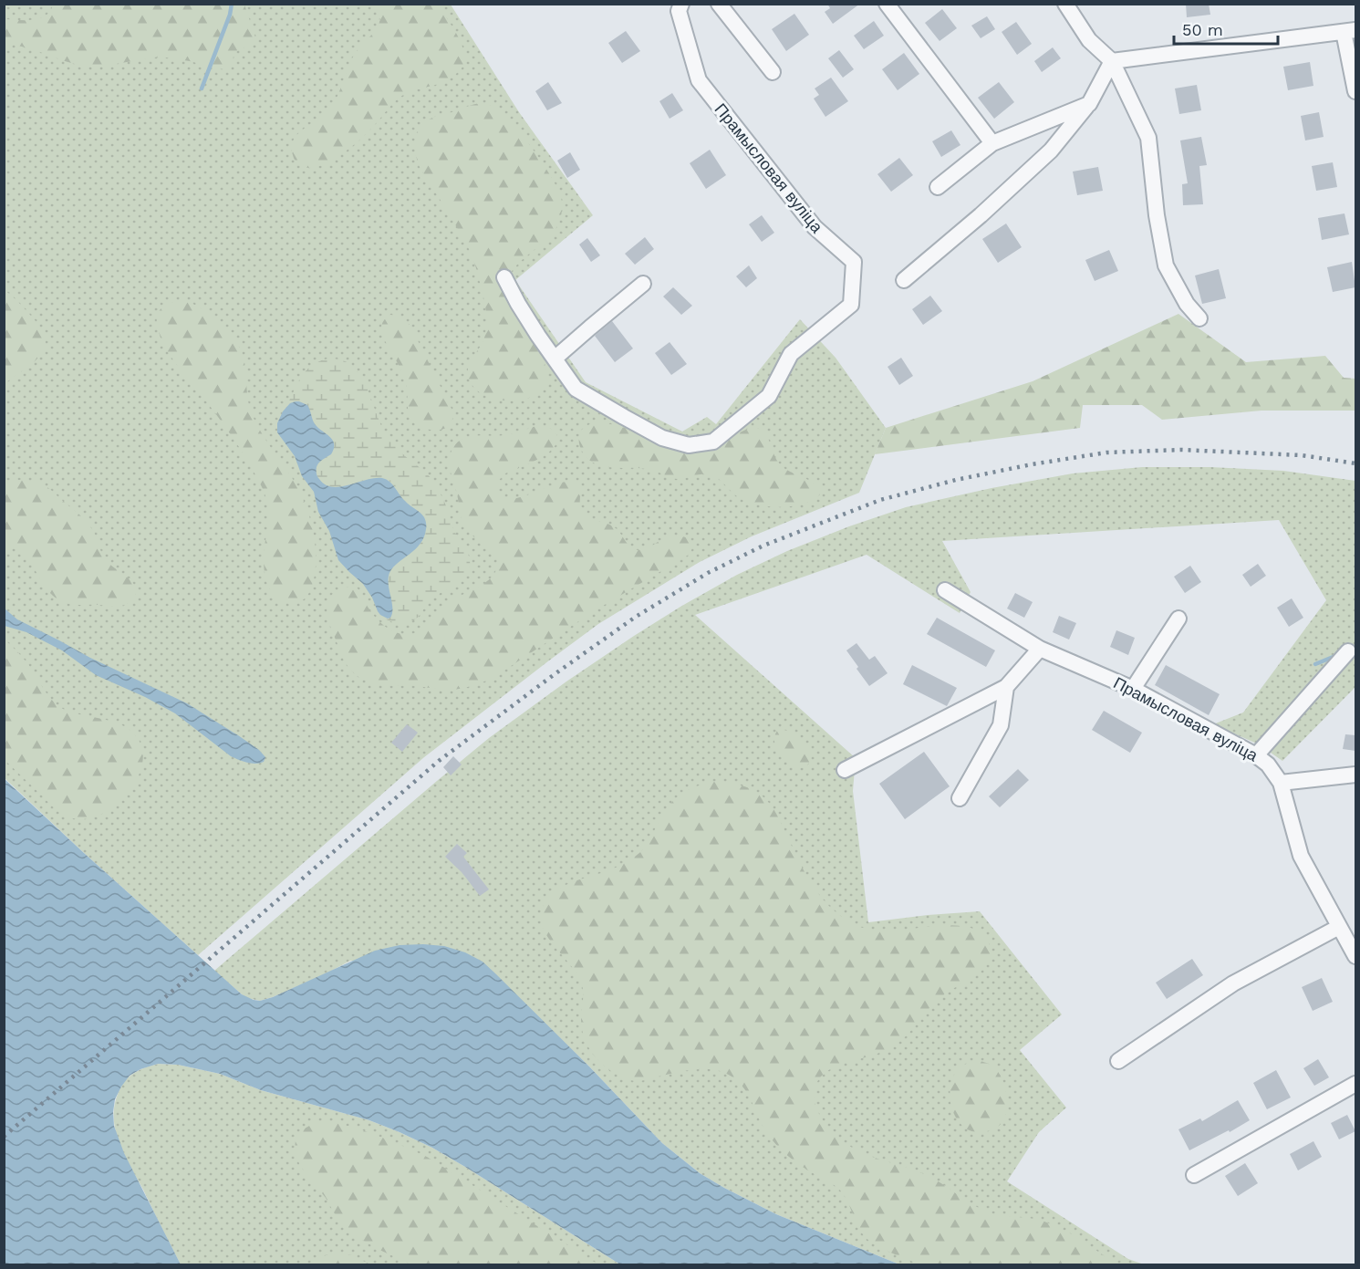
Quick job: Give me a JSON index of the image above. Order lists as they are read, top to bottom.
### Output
{
  "streets": {
    "street": ["Прамысловая вуліца"]
  },
  "scale_bar": "50 m"
}
